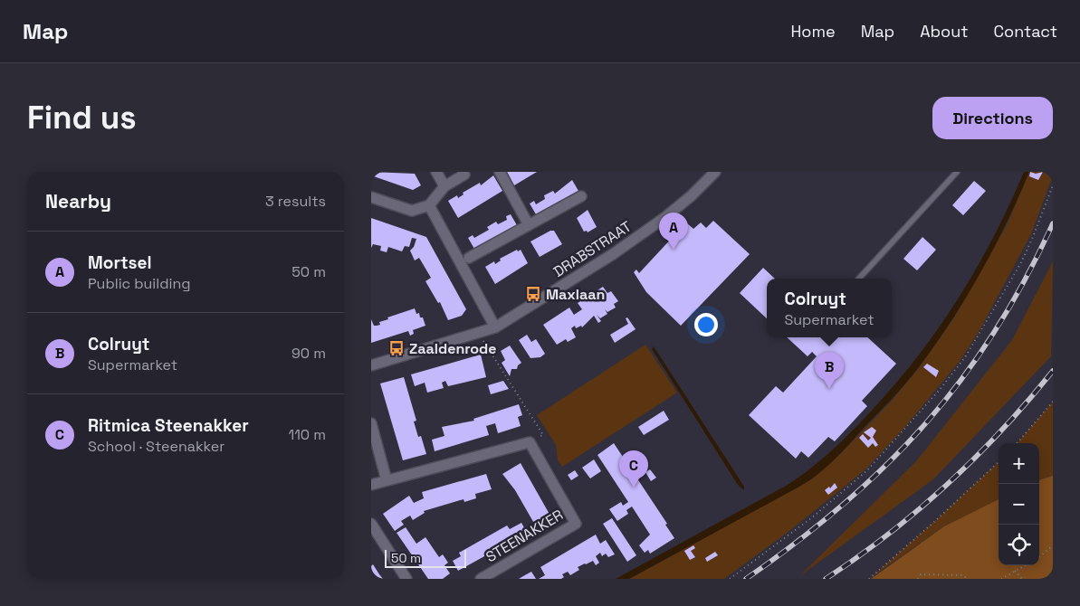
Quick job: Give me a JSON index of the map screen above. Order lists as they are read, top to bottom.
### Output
{
  "streets": {
    "street": ["DRABSTRAAT", "STEENAKKER"]
  },
  "places": {
    "bus stop": ["Maxlaan", "Zaaldenrode"]
  },
  "scale_bar": "50 m",
  "page": {
    "header": "Map",
    "nav": [
      "Home",
      "Map",
      "About",
      "Contact"
    ],
    "buttons": "Directions",
    "title": "Find us",
    "heading": ["Nearby", "3 results"],
    "pins": ["A", "B", "C"],
    "list": [
      {
        "mark": "A",
        "name": "Mortsel",
        "note": "Public building",
        "value": "50 m"
      },
      {
        "mark": "B",
        "name": "Colruyt",
        "note": "Supermarket",
        "value": "90 m"
      },
      {
        "mark": "C",
        "name": "Ritmica Steenakker",
        "note": "School · Steenakker",
        "value": "110 m"
      }
    ],
    "popup": ["Colruyt", "Supermarket"],
    "map_buttons": ["+", "−"],
    "scale": "50 m"
  }
}
